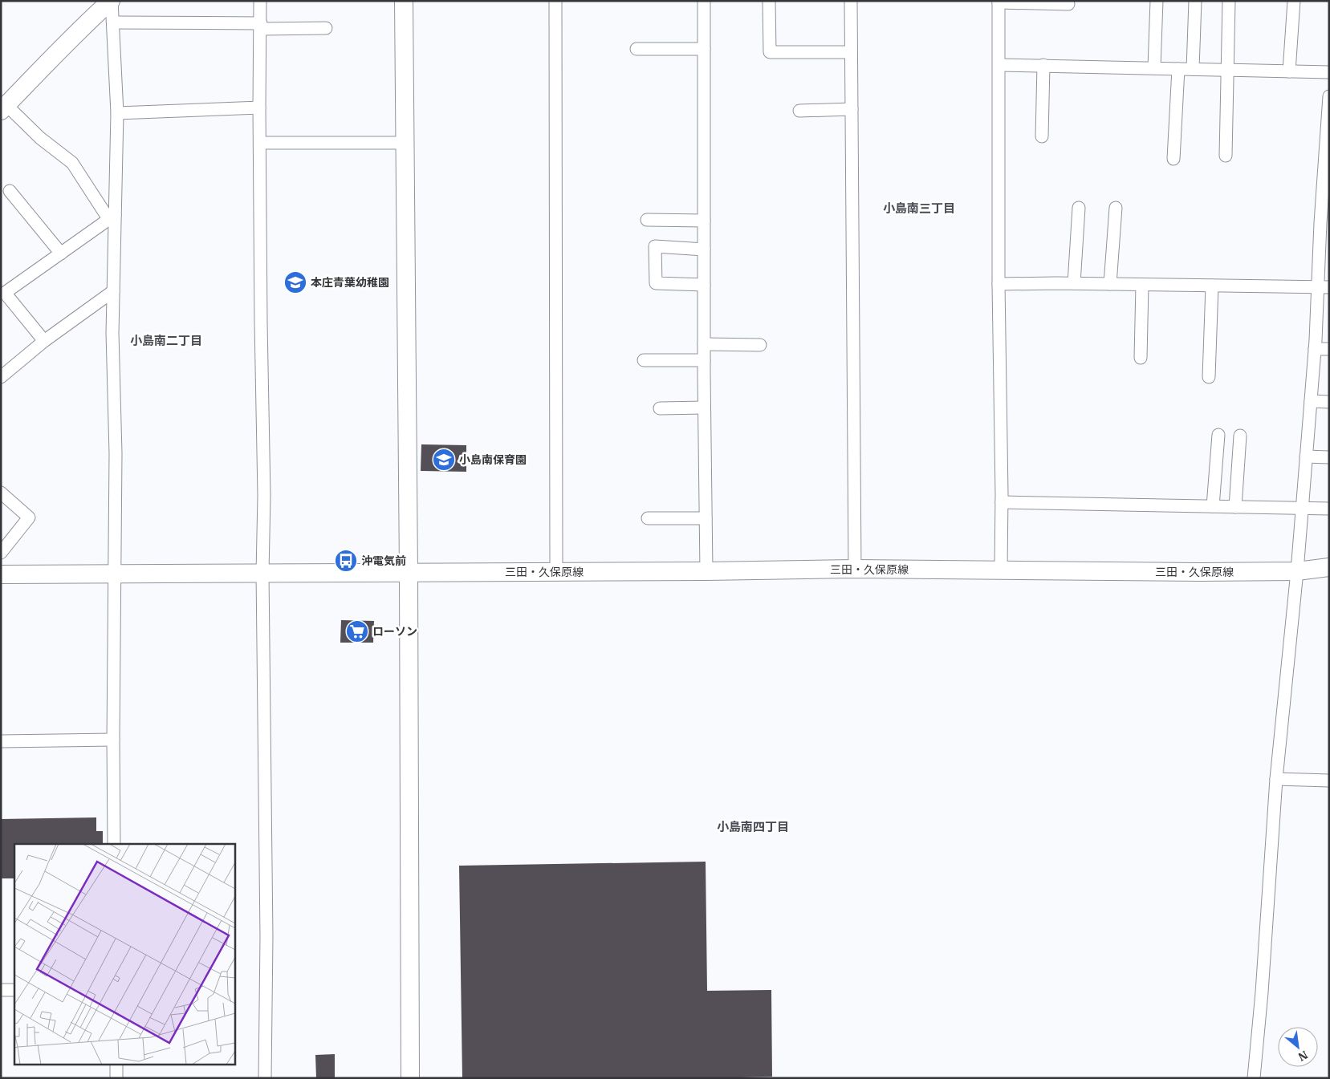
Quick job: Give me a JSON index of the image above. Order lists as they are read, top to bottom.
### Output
{
  "streets": {
    "street": ["三田・久保原線"]
  },
  "districts": ["小島南三丁目", "小島南二丁目", "小島南四丁目"],
  "places": {
    "school or university": ["本庄青葉幼稚園", "小島南保育園"],
    "bus stop": ["沖電気前"],
    "supermarket": ["ローソン"]
  },
  "north": "bottom right"
}
